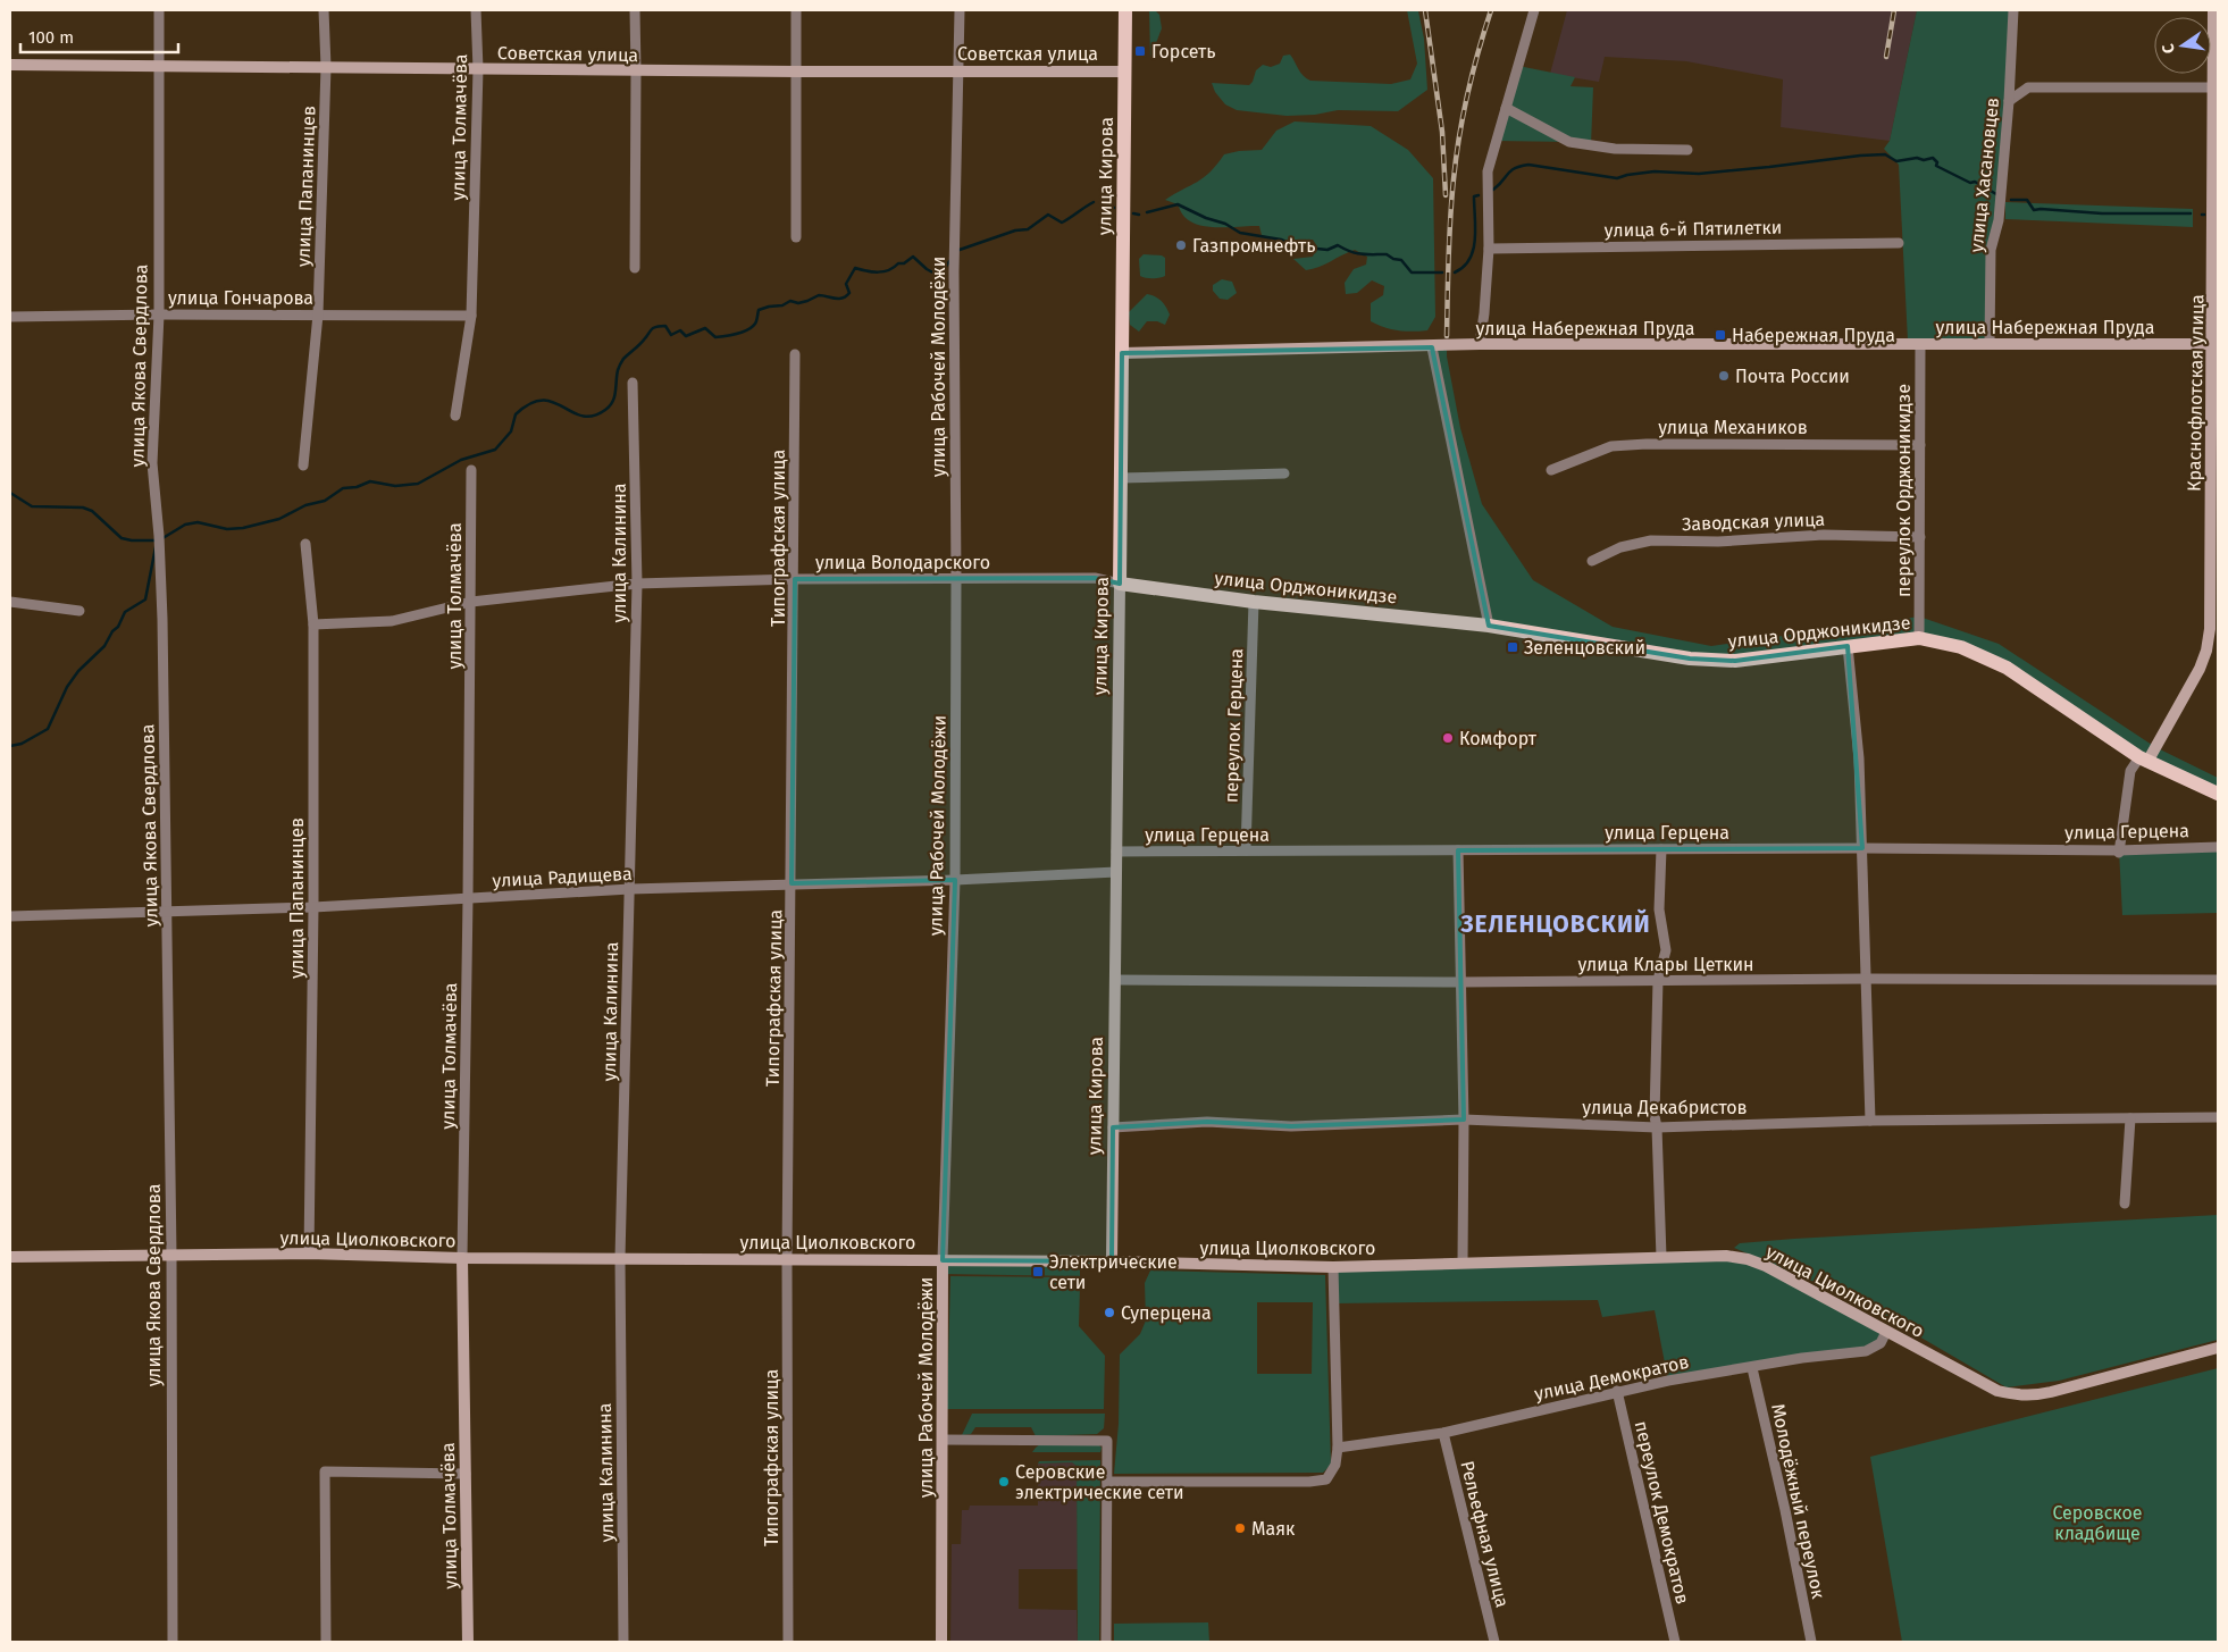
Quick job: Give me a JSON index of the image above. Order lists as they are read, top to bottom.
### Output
{
  "streets": {
    "main road": ["улица Кирова", "улица Орджоникидзе"],
    "street": [
      "Советская улица",
      "улица Толмачёва",
      "улица Хасановцев",
      "улица Папанинцев",
      "улица 6-й Пятилетки",
      "улица Гончарова",
      "улица Набережная Пруда",
      "улица Якова Свердлова",
      "улица Рабочей Молодёжи",
      "Краснофлотская улица",
      "улица Механиков",
      "переулок Орджоникидзе",
      "Заводская улица",
      "Типографская улица",
      "улица Калинина",
      "улица Володарского",
      "переулок Герцена",
      "улица Герцена",
      "улица Радищева",
      "улица Клары Цеткин",
      "улица Декабристов",
      "улица Циолковского",
      "улица Демократов",
      "Молодёжный переулок",
      "переулок Демократов",
      "Рельефная улица"
    ]
  },
  "crossings": [
    ["Советская улица", "улица Толмачёва"],
    ["Советская улица", "улица Кирова"],
    ["Советская улица", "улица Папанинцев"],
    ["Советская улица", "улица Якова Свердлова"],
    ["Советская улица", "улица Рабочей Молодёжи"],
    ["улица Толмачёва", "улица Гончарова"],
    ["улица Толмачёва", "улица Володарского"],
    ["улица Толмачёва", "улица Радищева"],
    ["улица Толмачёва", "улица Циолковского"],
    ["улица Хасановцев", "улица Набережная Пруда"],
    ["улица Кирова", "улица Набережная Пруда"],
    ["улица Кирова", "улица Володарского"],
    ["улица Кирова", "улица Орджоникидзе"],
    ["улица Кирова", "улица Герцена"],
    ["улица Кирова", "улица Радищева"],
    ["улица Кирова", "улица Клары Цеткин"],
    ["улица Кирова", "улица Декабристов"],
    ["улица Кирова", "улица Циолковского"],
    ["улица Папанинцев", "улица Гончарова"],
    ["улица Папанинцев", "улица Володарского"],
    ["улица Папанинцев", "улица Радищева"],
    ["улица Папанинцев", "улица Циолковского"],
    ["улица Гончарова", "улица Якова Свердлова"],
    ["улица Набережная Пруда", "Краснофлотская улица"],
    ["улица Набережная Пруда", "переулок Орджоникидзе"],
    ["улица Якова Свердлова", "улица Радищева"],
    ["улица Якова Свердлова", "улица Циолковского"],
    ["улица Рабочей Молодёжи", "улица Володарского"],
    ["улица Рабочей Молодёжи", "улица Радищева"],
    ["улица Рабочей Молодёжи", "улица Циолковского"],
    ["Краснофлотская улица", "улица Орджоникидзе"],
    ["Краснофлотская улица", "улица Герцена"],
    ["улица Механиков", "переулок Орджоникидзе"],
    ["переулок Орджоникидзе", "Заводская улица"],
    ["переулок Орджоникидзе", "улица Орджоникидзе"],
    ["Типографская улица", "улица Володарского"],
    ["Типографская улица", "улица Радищева"],
    ["Типографская улица", "улица Циолковского"],
    ["улица Калинина", "улица Володарского"],
    ["улица Калинина", "улица Радищева"],
    ["улица Калинина", "улица Циолковского"],
    ["улица Володарского", "улица Орджоникидзе"],
    ["улица Орджоникидзе", "переулок Герцена"],
    ["переулок Герцена", "улица Герцена"],
    ["улица Циолковского", "улица Демократов"],
    ["улица Демократов", "Молодёжный переулок"],
    ["улица Демократов", "переулок Демократов"],
    ["улица Демократов", "Рельефная улица"]
  ],
  "districts": ["ЗЕЛЕНЦОВСКИЙ"],
  "parks": ["Серовское кладбище"],
  "places": {
    "transit": [
      "Горсеть",
      "Набережная Пруда",
      "Зеленцовский",
      "Электрические сети"
    ],
    "other": [
      "Газпромнефть",
      "Почта России",
      "Комфорт",
      "Суперцена",
      "Серовские электрические сети",
      "Маяк"
    ]
  },
  "scale_bar": "100 m",
  "north": "left"
}
